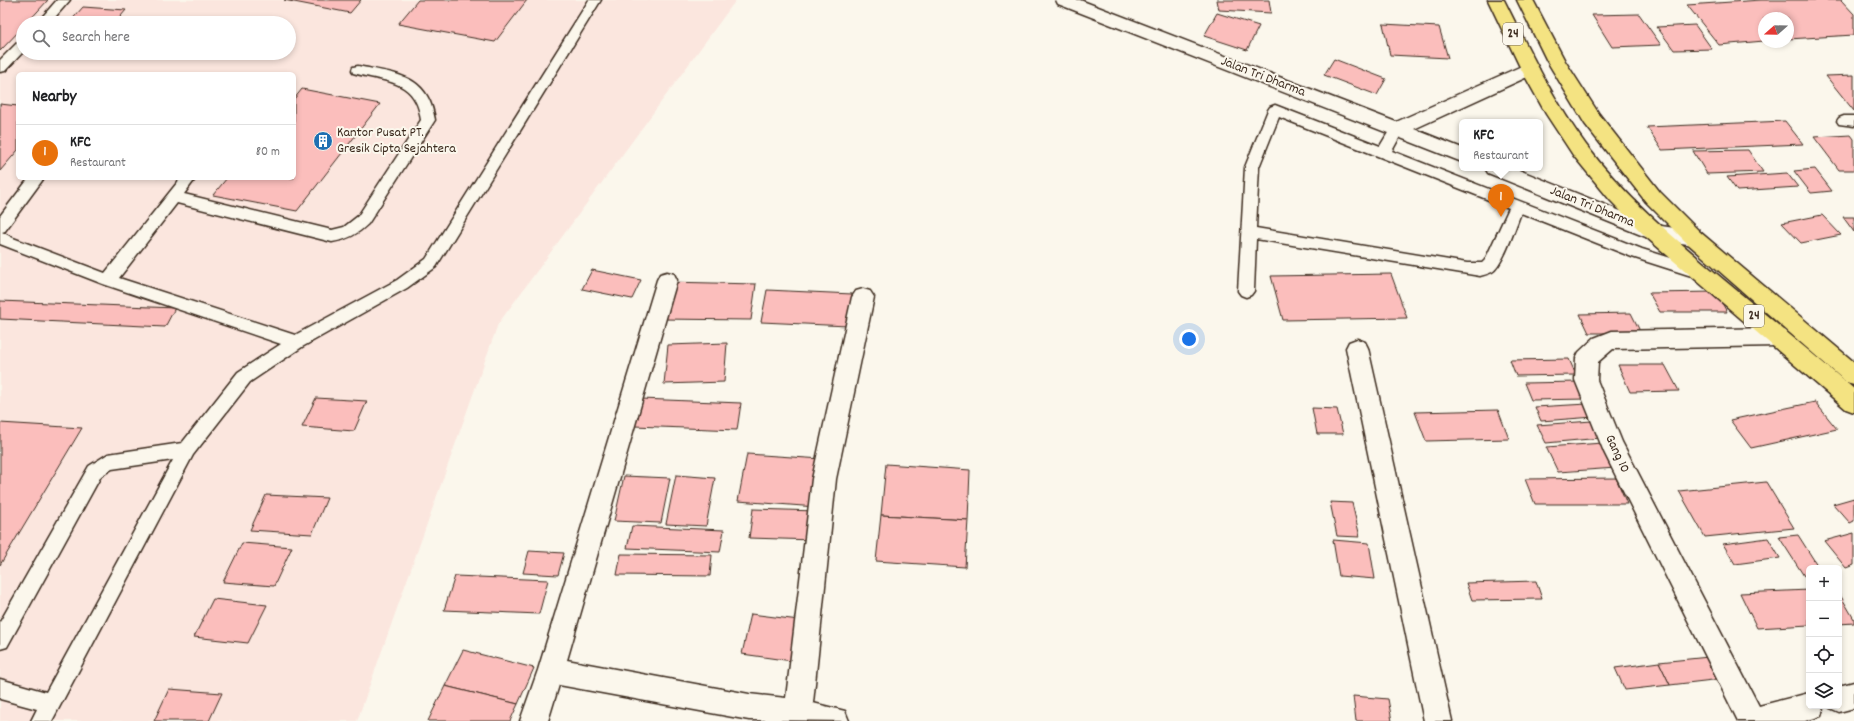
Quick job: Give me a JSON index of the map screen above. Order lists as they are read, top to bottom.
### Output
{
  "streets": {
    "highway": ["24"],
    "street": ["Jalan Tri Dharma", "Gang 10"]
  },
  "crossings": [
    ["24", "Jalan Tri Dharma"],
    ["24", "Gang 10"]
  ],
  "places": {
    "building": ["Kantor Pusat PT. Gresik Cipta Sejahtera"]
  },
  "north": "left",
  "page": {
    "search": "Search here",
    "heading": "Nearby",
    "popup": ["KFC", "Restaurant"],
    "list": [
      {
        "mark": "1",
        "name": "KFC",
        "note": "Restaurant",
        "value": "80 m"
      }
    ],
    "pins": "1",
    "map_buttons": ["+", "−"]
  }
}
